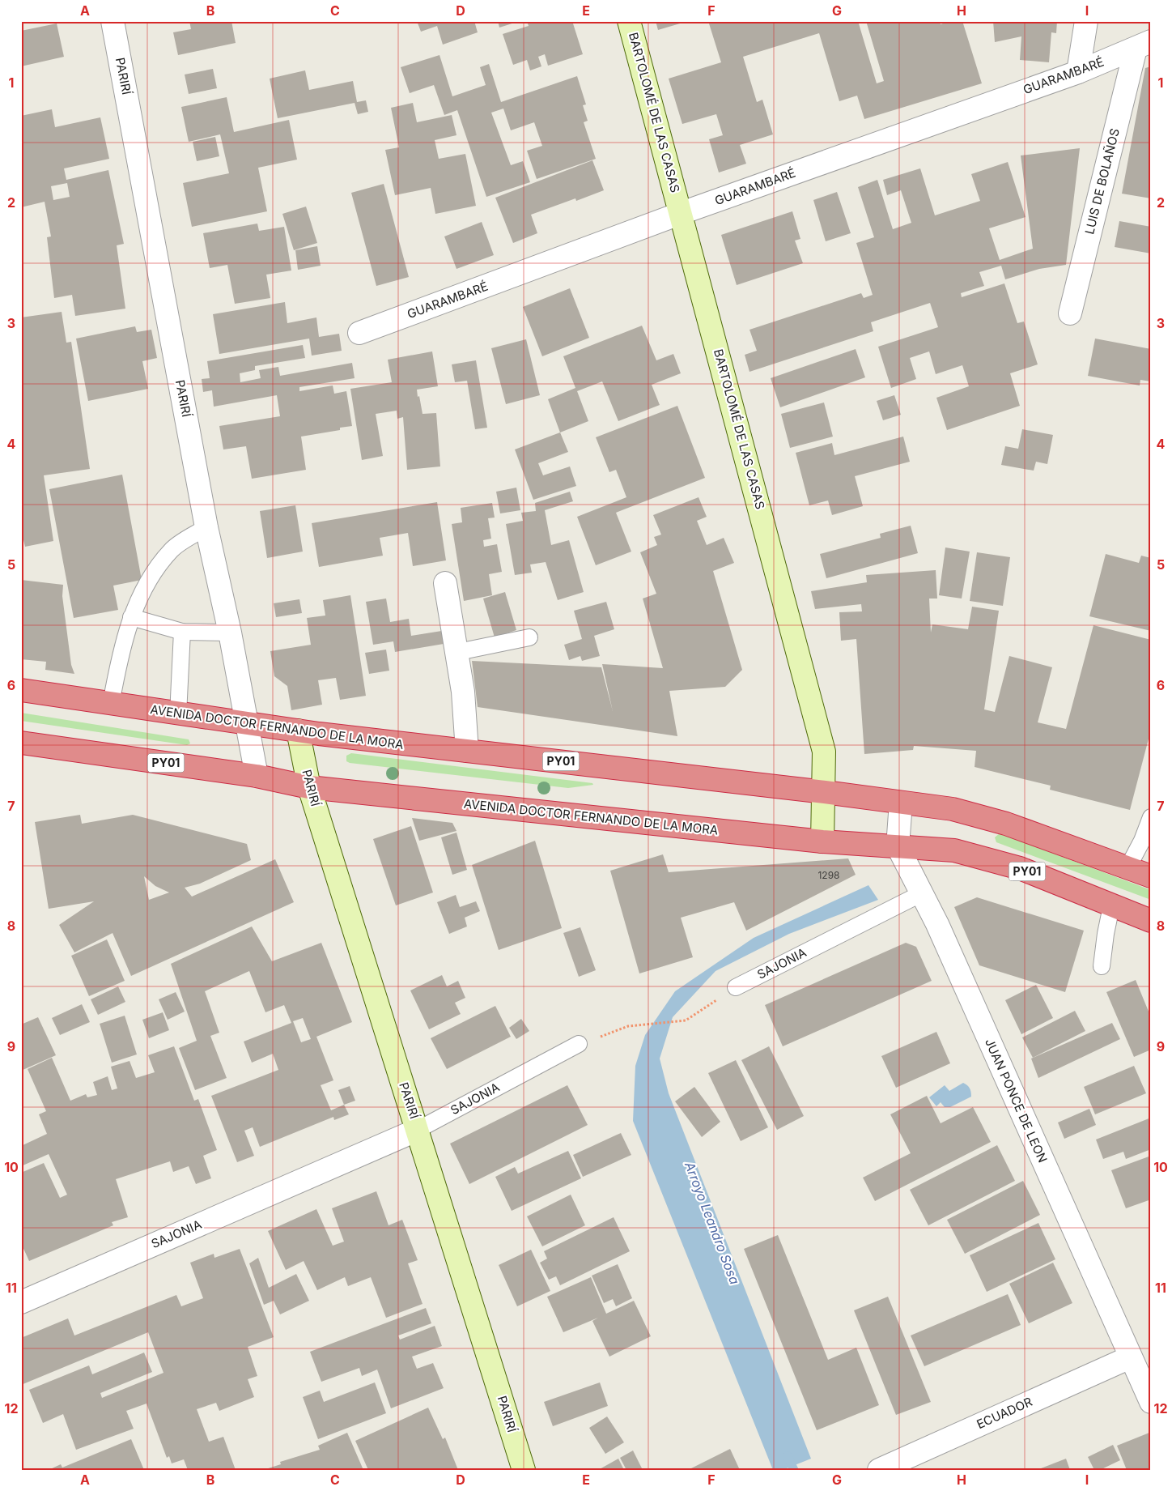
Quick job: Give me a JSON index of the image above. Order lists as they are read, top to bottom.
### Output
{
  "streets": {
    "highway": ["AVENIDA DOCTOR FERNANDO DE LA MORA", "PY01"],
    "street": [
      "PARIRÍ",
      "GUARAMBARÉ",
      "BARTOLOMÉ DE LAS CASAS",
      "LUIS DE BOLAÑOS",
      "SAJONIA",
      "JUAN PONCE DE LEON",
      "ECUADOR"
    ]
  },
  "crossings": [
    ["PARIRÍ", "AVENIDA DOCTOR FERNANDO DE LA MORA"],
    ["PARIRÍ", "SAJONIA"],
    ["GUARAMBARÉ", "BARTOLOMÉ DE LAS CASAS"],
    ["GUARAMBARÉ", "LUIS DE BOLAÑOS"],
    ["BARTOLOMÉ DE LAS CASAS", "AVENIDA DOCTOR FERNANDO DE LA MORA"],
    ["AVENIDA DOCTOR FERNANDO DE LA MORA", "JUAN PONCE DE LEON"],
    ["SAJONIA", "JUAN PONCE DE LEON"],
    ["JUAN PONCE DE LEON", "ECUADOR"]
  ],
  "water": ["Arroyo Leandro Sosa"],
  "house_numbers": ["1298"],
  "grid": {
    "columns": [
      "A",
      "B",
      "C",
      "D",
      "E",
      "F",
      "G",
      "H",
      "I"
    ],
    "rows": [
      "1",
      "2",
      "3",
      "4",
      "5",
      "6",
      "7",
      "8",
      "9",
      "10",
      "11",
      "12"
    ]
  }
}
